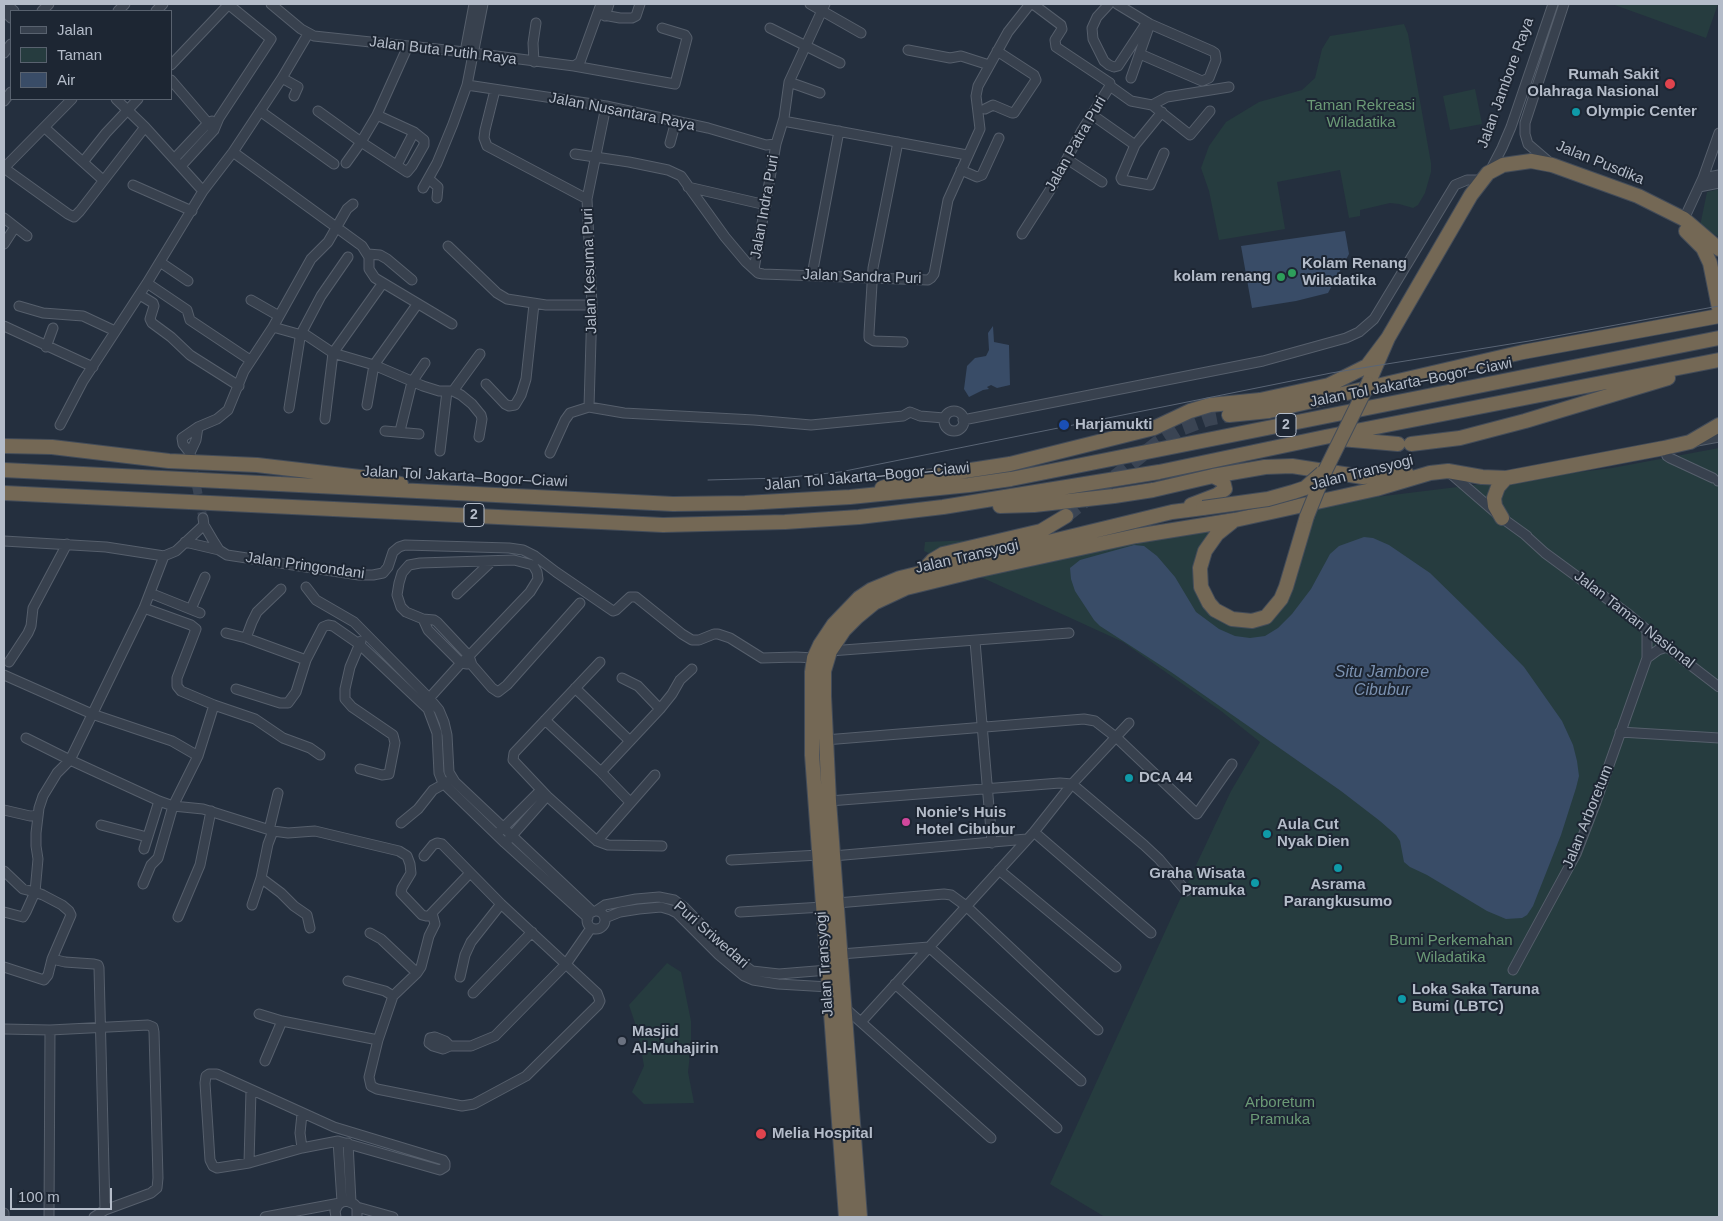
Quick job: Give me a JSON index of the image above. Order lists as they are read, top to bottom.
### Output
{
  "streets": {
    "highway": [
      "Jalan Jambore Raya",
      "Jalan Pusdika",
      "Jalan Tol Jakarta–Bogor–Ciawi",
      "2",
      "Jalan Transyogi"
    ],
    "street": [
      "Jalan Buta Putih Raya",
      "Jalan Nusantara Raya",
      "Jalan Patra Puri",
      "Jalan Indra Puri",
      "Jalan Kesuma Puri",
      "Jalan Sandra Puri",
      "Jalan Pringondani",
      "Jalan Taman Nasional",
      "Jalan Arboretum",
      "Puri Sriwedari"
    ]
  },
  "crossings": [
    ["Jalan Jambore Raya", "Jalan Pusdika"],
    ["Jalan Jambore Raya", "Jalan Transyogi"],
    ["Jalan Nusantara Raya", "Jalan Indra Puri"],
    ["Jalan Nusantara Raya", "Jalan Kesuma Puri"],
    ["Jalan Patra Puri", "Jalan Sandra Puri"],
    ["Jalan Indra Puri", "Jalan Sandra Puri"],
    ["Jalan Transyogi", "Jalan Pringondani"],
    ["Jalan Transyogi", "Jalan Taman Nasional"],
    ["Jalan Transyogi", "Puri Sriwedari"],
    ["Jalan Taman Nasional", "Jalan Arboretum"]
  ],
  "water": ["Situ Jambore Cibubur"],
  "parks": ["Taman Rekreasi Wiladatika", "Bumi Perkemahan Wiladatika", "Arboretum Pramuka"],
  "places": [
    "Rumah Sakit Olahraga Nasional",
    "Olympic Center",
    "Kolam Renang Wiladatika",
    "kolam renang",
    "Harjamukti",
    "DCA 44",
    "Nonie's Huis Hotel Cibubur",
    "Aula Cut Nyak Dien",
    "Asrama Parangkusumo",
    "Graha Wisata Pramuka",
    "Loka Saka Taruna Bumi (LBTC)",
    "Masjid Al-Muhajirin",
    "Melia Hospital"
  ],
  "legend": ["Jalan", "Taman", "Air"],
  "scale_bar": "100 m"
}
